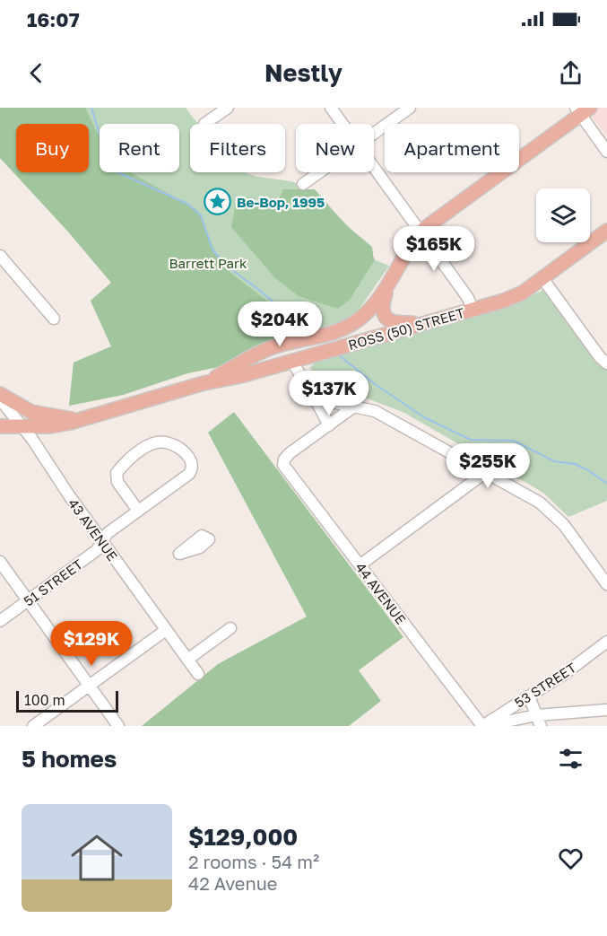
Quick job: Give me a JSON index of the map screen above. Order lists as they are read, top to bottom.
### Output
{
  "streets": {
    "main road": ["ROSS (50) STREET"],
    "street": [
      "43 AVENUE",
      "51 STREET",
      "44 AVENUE",
      "53 STREET"
    ]
  },
  "crossings": [
    ["ROSS (50) STREET", "43 AVENUE"],
    ["43 AVENUE", "51 STREET"],
    ["44 AVENUE", "53 STREET"]
  ],
  "parks": ["Barrett Park"],
  "places": {
    "place": ["Be-Bop, 1995"]
  },
  "scale_bar": "100 m",
  "page": {
    "status": "16:07",
    "header": "Nestly",
    "chip": [
      "Buy",
      "Rent",
      "Filters",
      "New",
      "Apartment"
    ],
    "price": [
      "$165K",
      "$204K",
      "$137K",
      "$255K",
      "$129K"
    ],
    "scale": "100 m",
    "heading": "5 homes",
    "list": [
      {
        "name": "$129,000",
        "note": "2 rooms · 54 m² · 42 Avenue"
      }
    ]
  }
}
